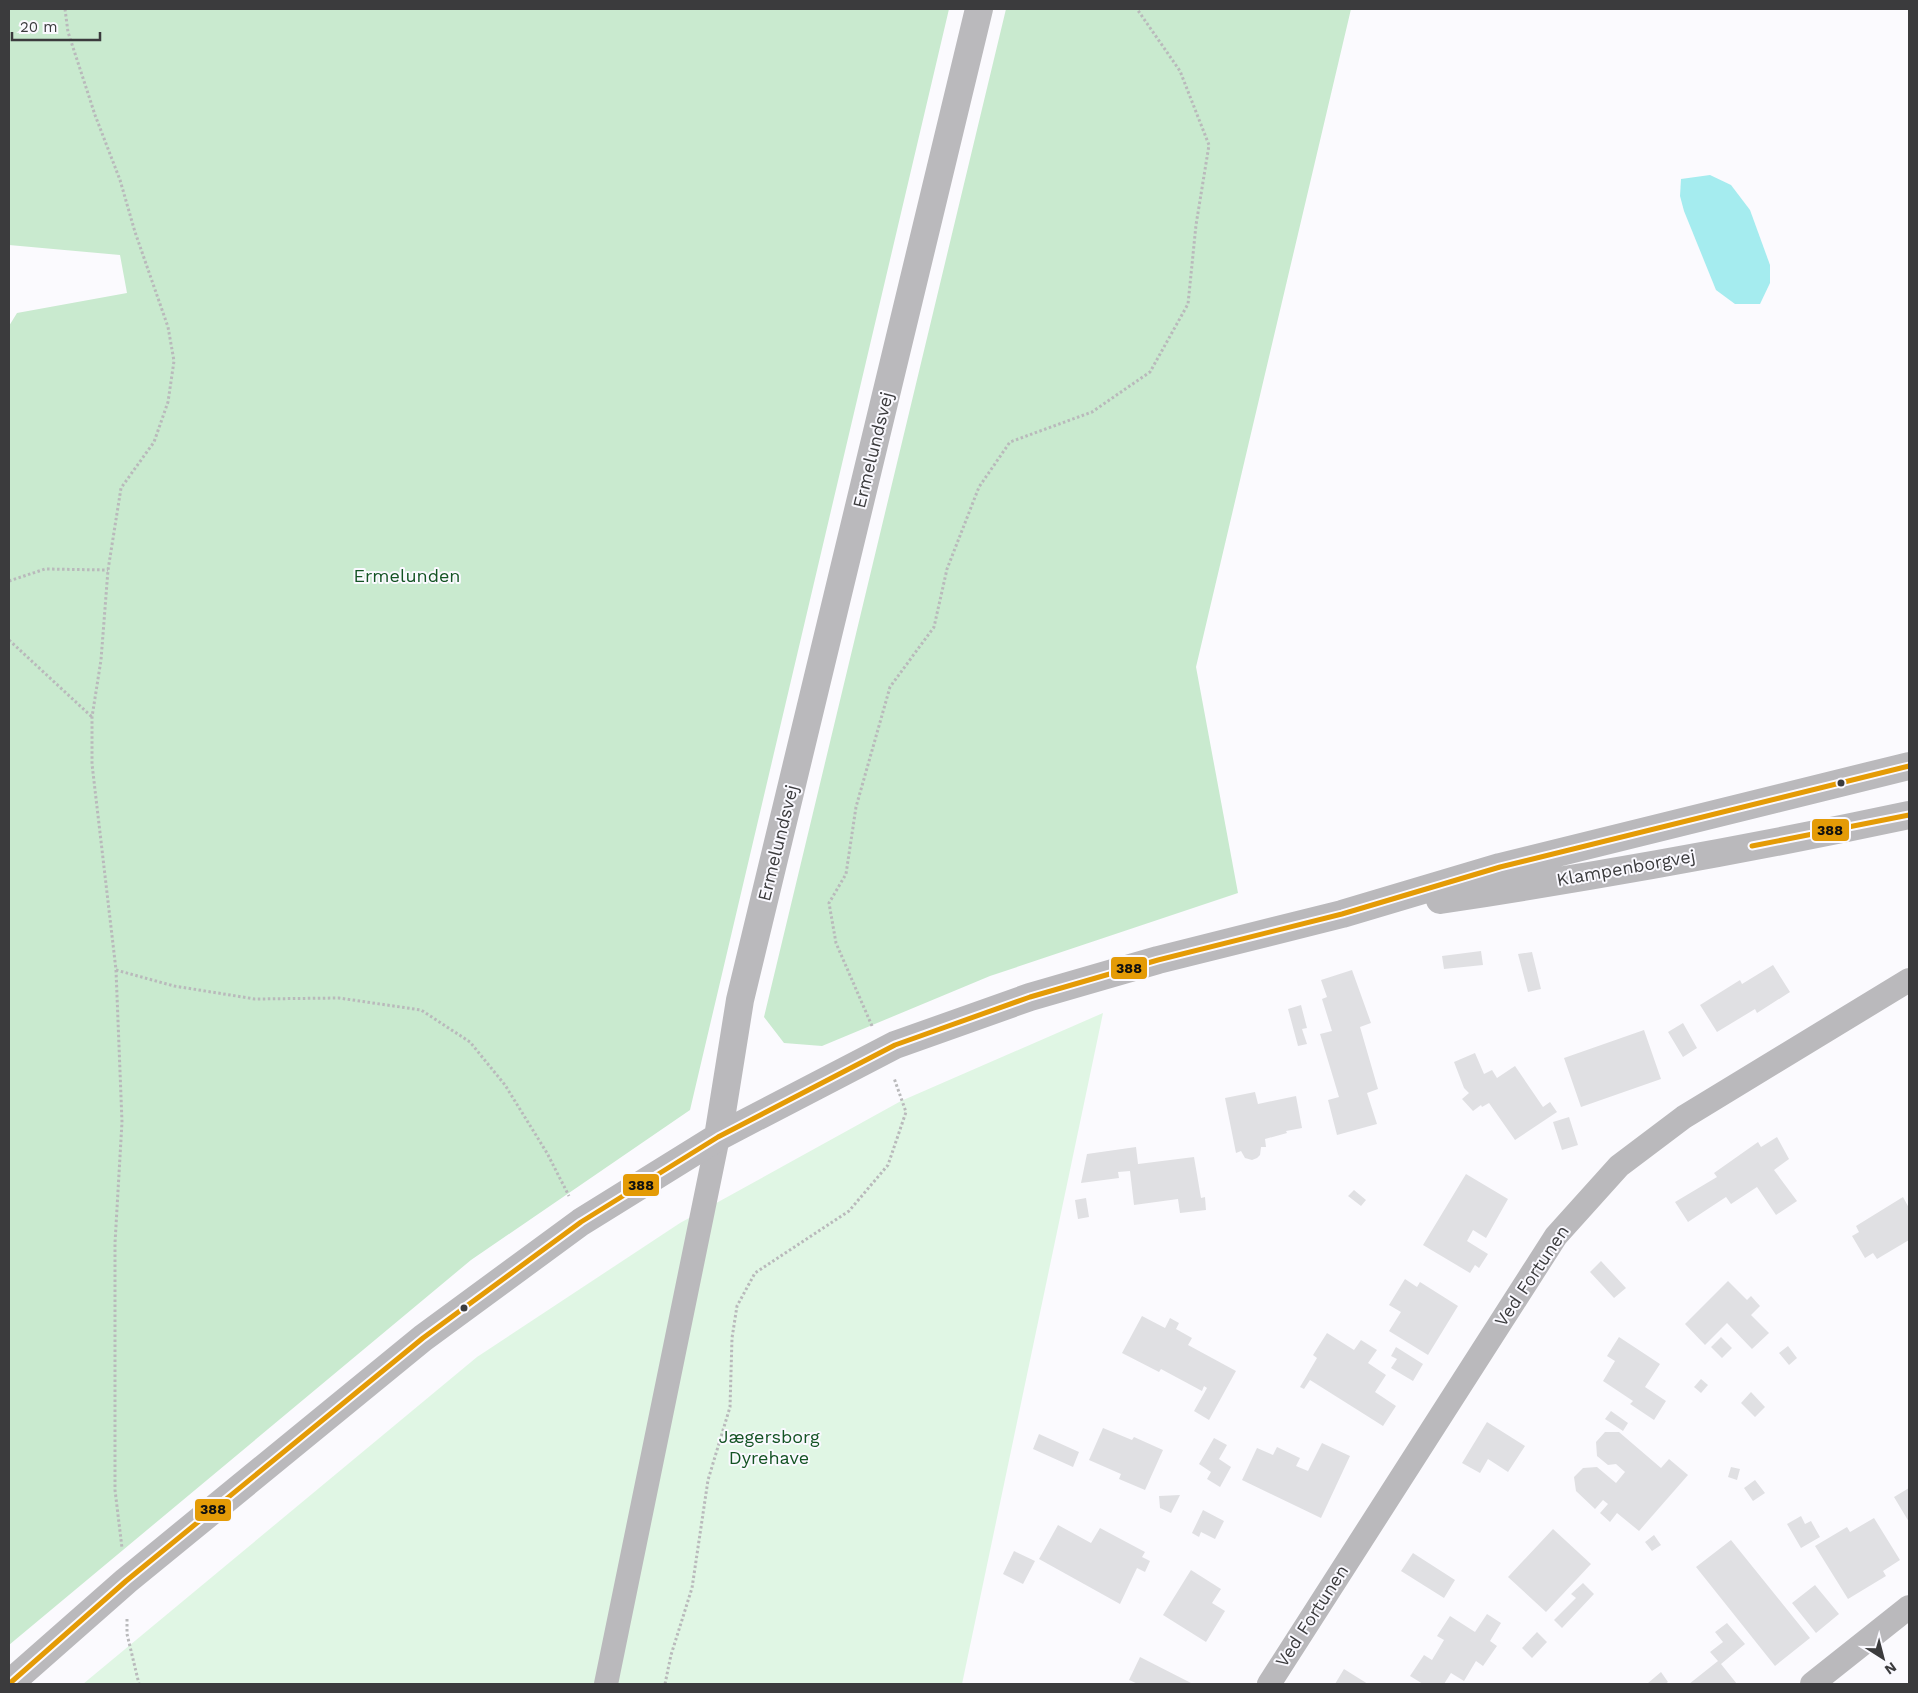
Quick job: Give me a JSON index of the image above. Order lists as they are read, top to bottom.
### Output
{
  "streets": {
    "street": ["Ermelundsvej", "Klampenborgvej", "Ved Fortunen"]
  },
  "crossings": [
    ["Ermelundsvej", "Klampenborgvej"]
  ],
  "parks": ["Ermelunden", "Jægersborg Dyrehave"],
  "lines": ["transit line 388"],
  "scale_bar": "20 m",
  "north": "bottom right"
}
